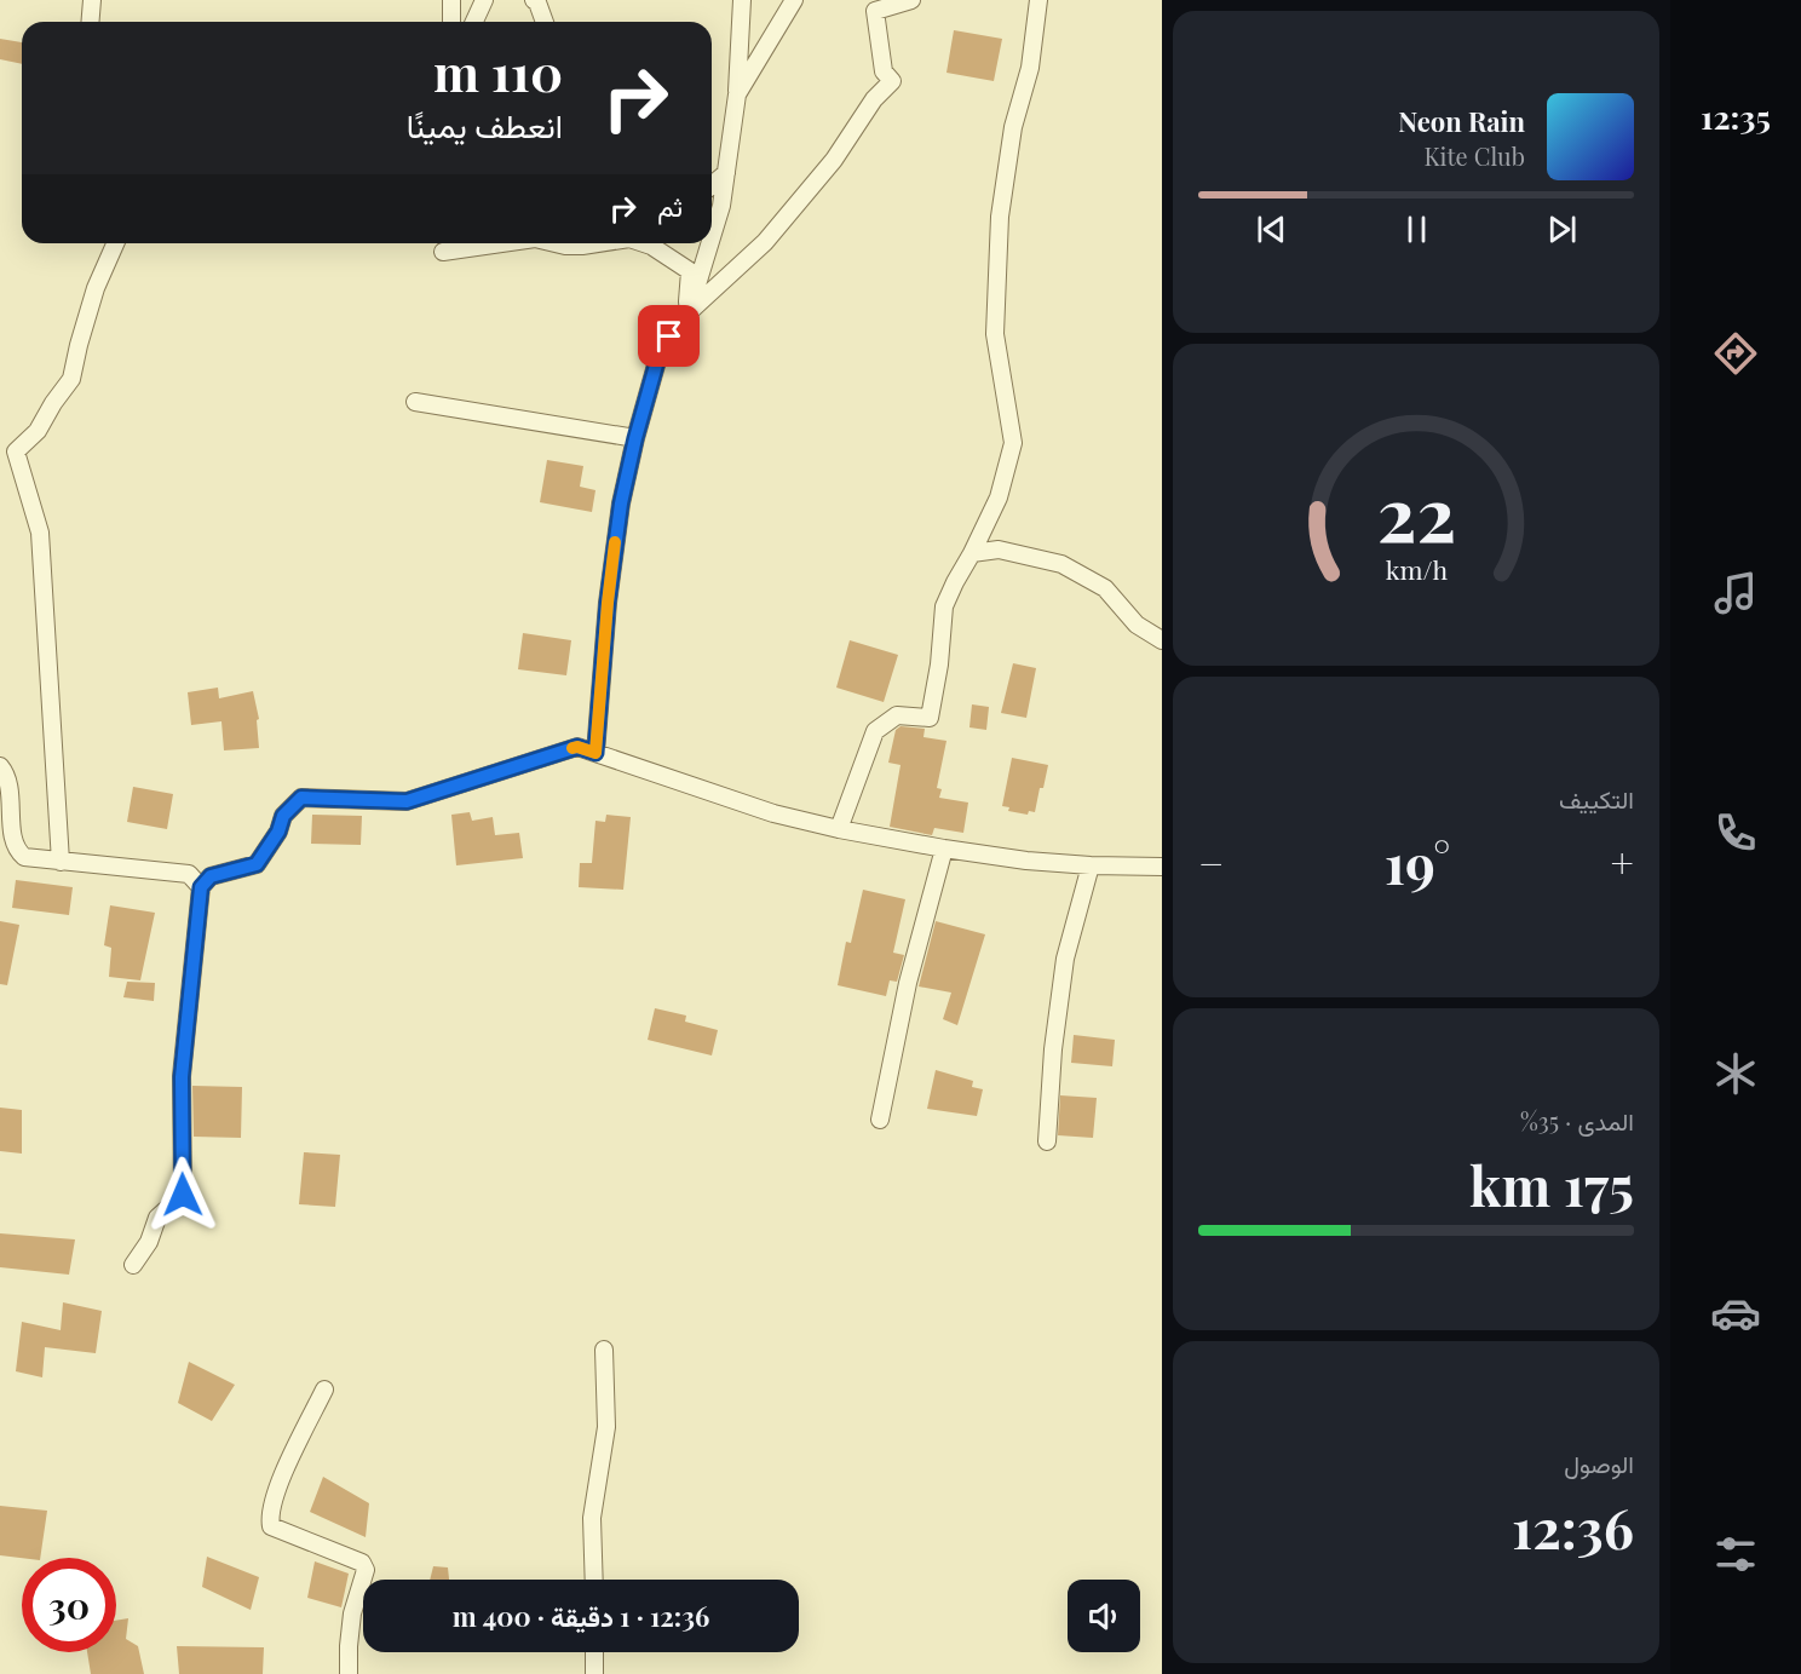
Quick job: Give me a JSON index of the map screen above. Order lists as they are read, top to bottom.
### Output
{
  "page": {
    "tabs": "12:35",
    "turn": ["110 m", "انعطف يمينًا"],
    "song": ["Neon Rain", "Kite Club"],
    "then": "ثم",
    "tile": [
      "التكييف",
      ["المدى · 35%", "175 km"],
      ["الوصول", "12:36"]
    ],
    "heat": ["−", "19°", "+"],
    "limit": "30",
    "trip": "12:36 · 1 دقيقة · 400 m",
    "gauge": ["22", "km/h"]
  }
}
